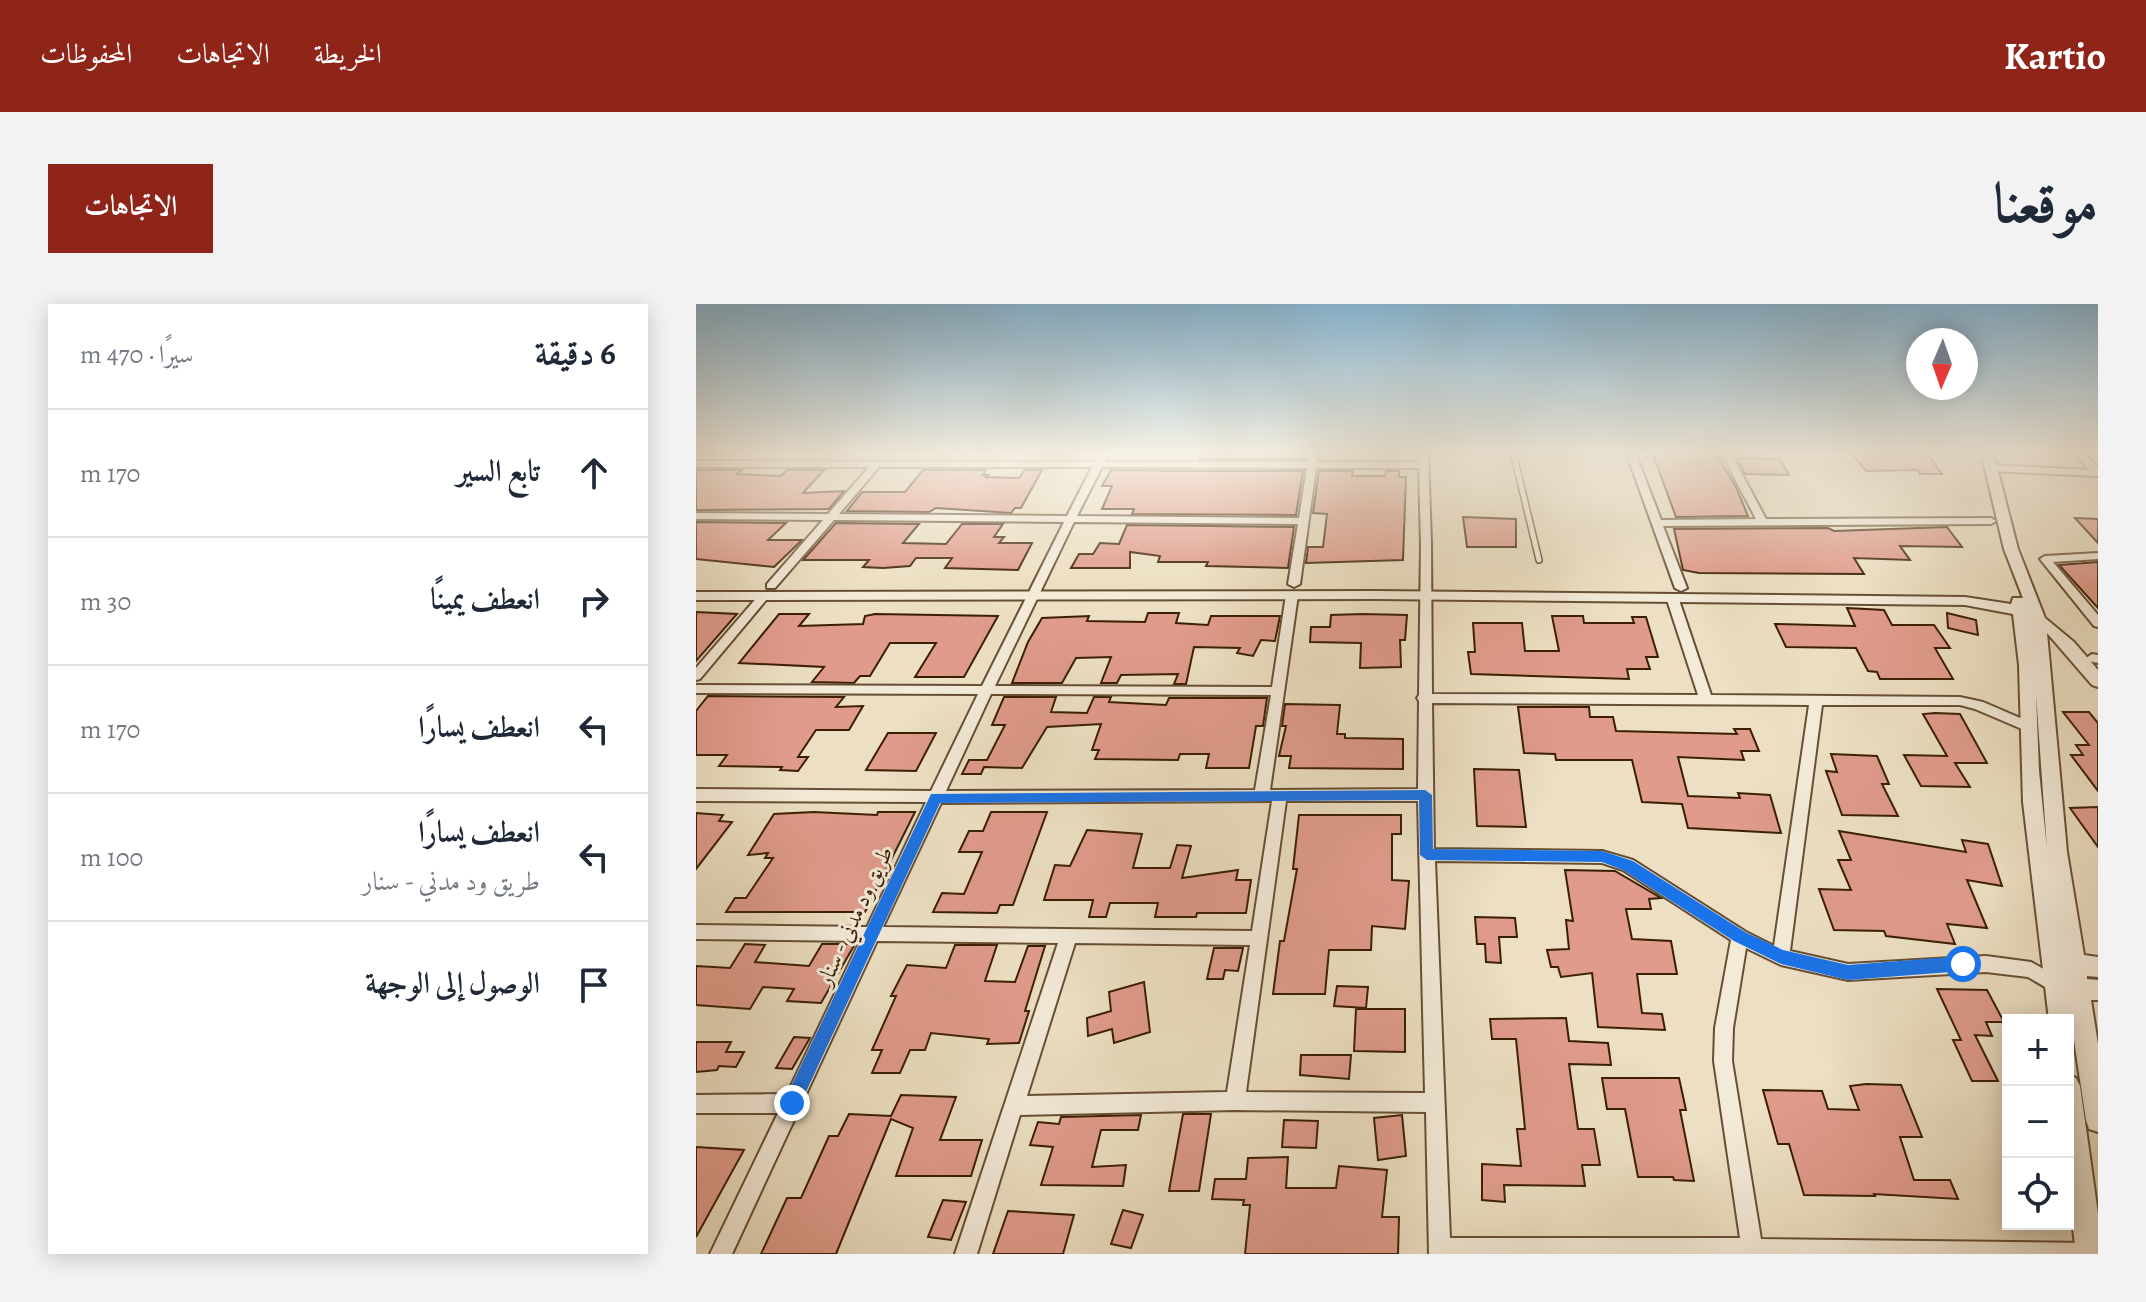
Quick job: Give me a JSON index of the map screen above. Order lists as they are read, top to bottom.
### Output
{
  "streets": {
    "street": ["طريق ود مدني - سنار"]
  },
  "north": "bottom",
  "page": {
    "header": "Kartio",
    "nav": ["الخريطة", "الاتجاهات", "المحفوظات"],
    "title": "موقعنا",
    "buttons": "الاتجاهات",
    "heading": ["6 دقيقة", "سيرًا · 470 m"],
    "list": [
      ["تابع السير", "170 m"],
      ["انعطف يمينًا", "30 m"],
      ["انعطف يسارًا", "170 m"],
      ["انعطف يسارًا", "طريق ود مدني - سنار", "100 m"],
      "الوصول إلى الوجهة"
    ],
    "map_buttons": ["+", "−"]
  }
}
